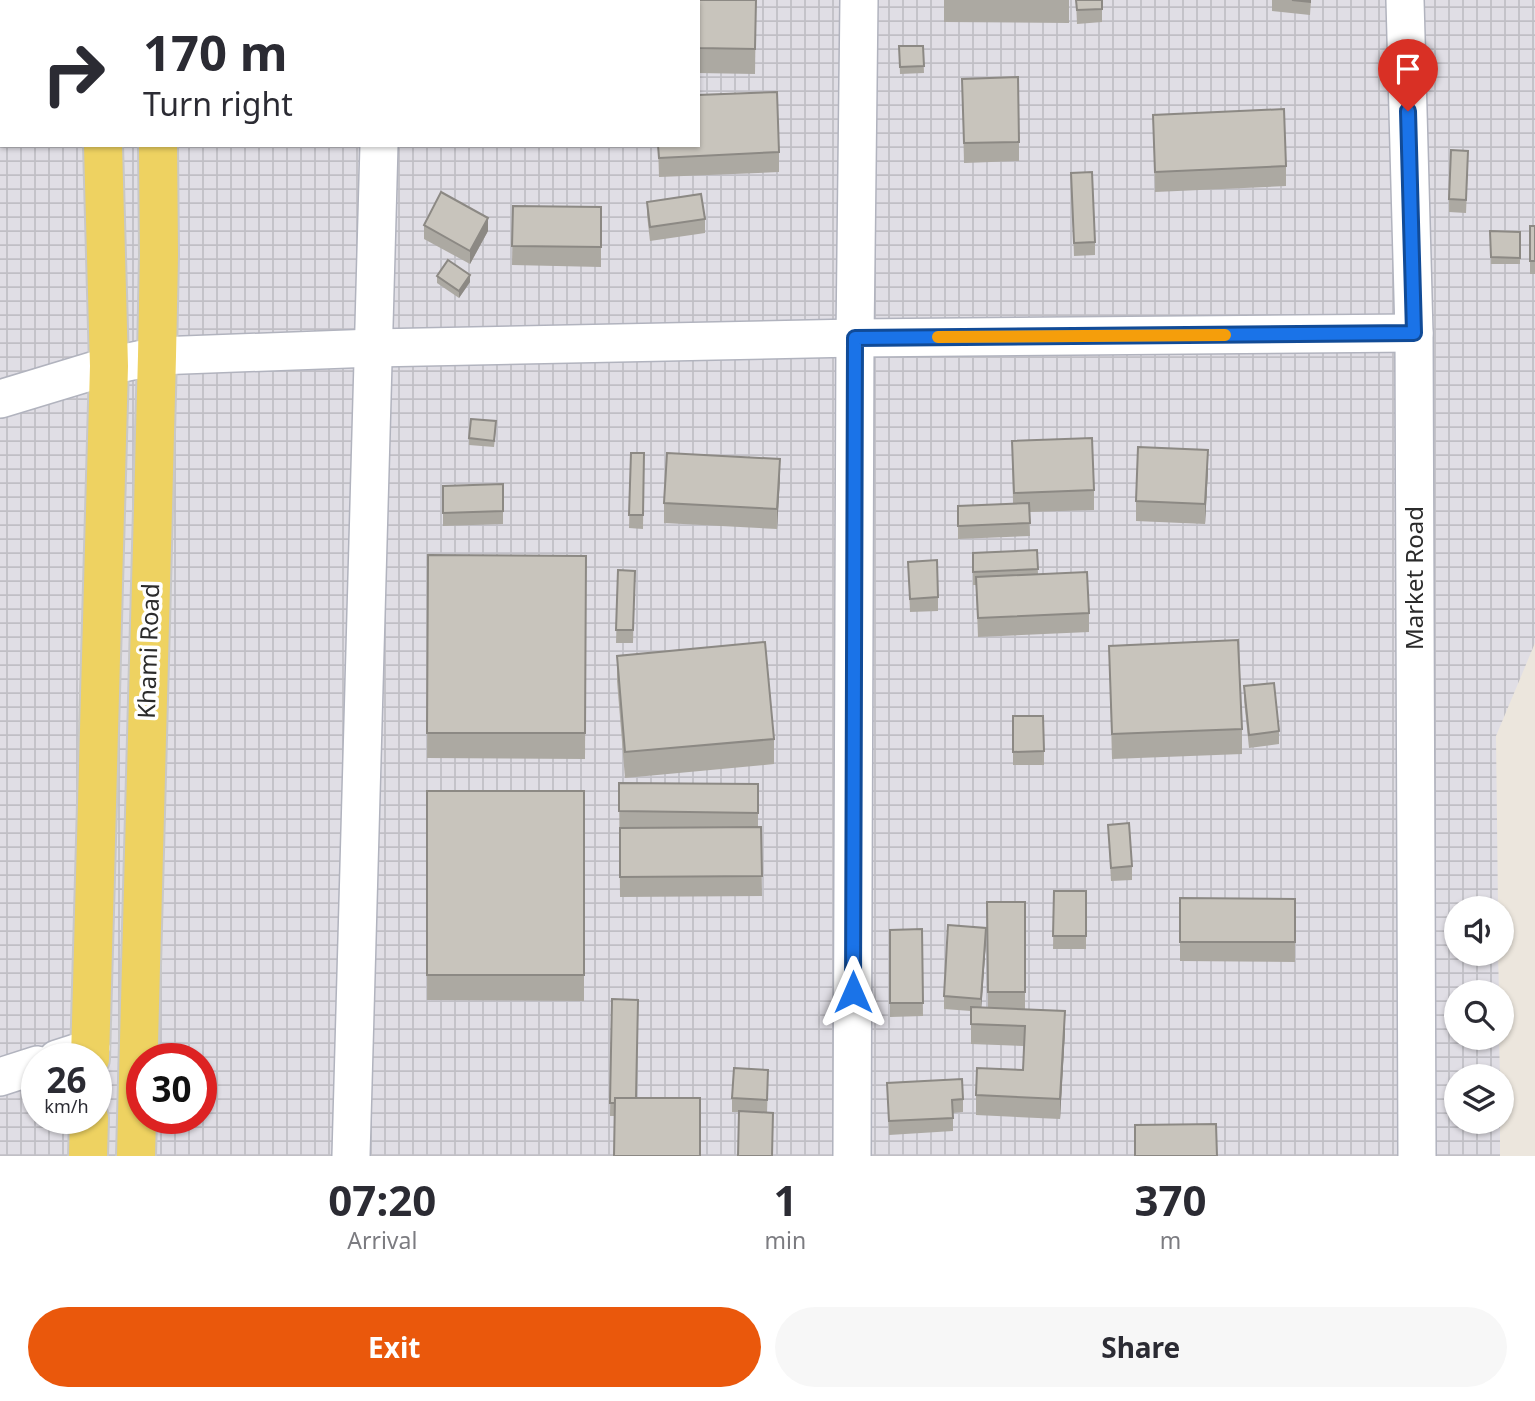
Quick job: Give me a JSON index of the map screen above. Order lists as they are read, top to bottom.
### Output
{
  "streets": {
    "main road": ["Khami Road"],
    "street": ["Market Road"]
  },
  "page": {
    "turn": ["170 m", "Turn right"],
    "speed": "26 km/h",
    "limit": "30",
    "eta": [
      "07:20",
      "Arrival",
      "1",
      "min",
      "370",
      "m"
    ],
    "buttons": ["Exit", "Share"]
  }
}
